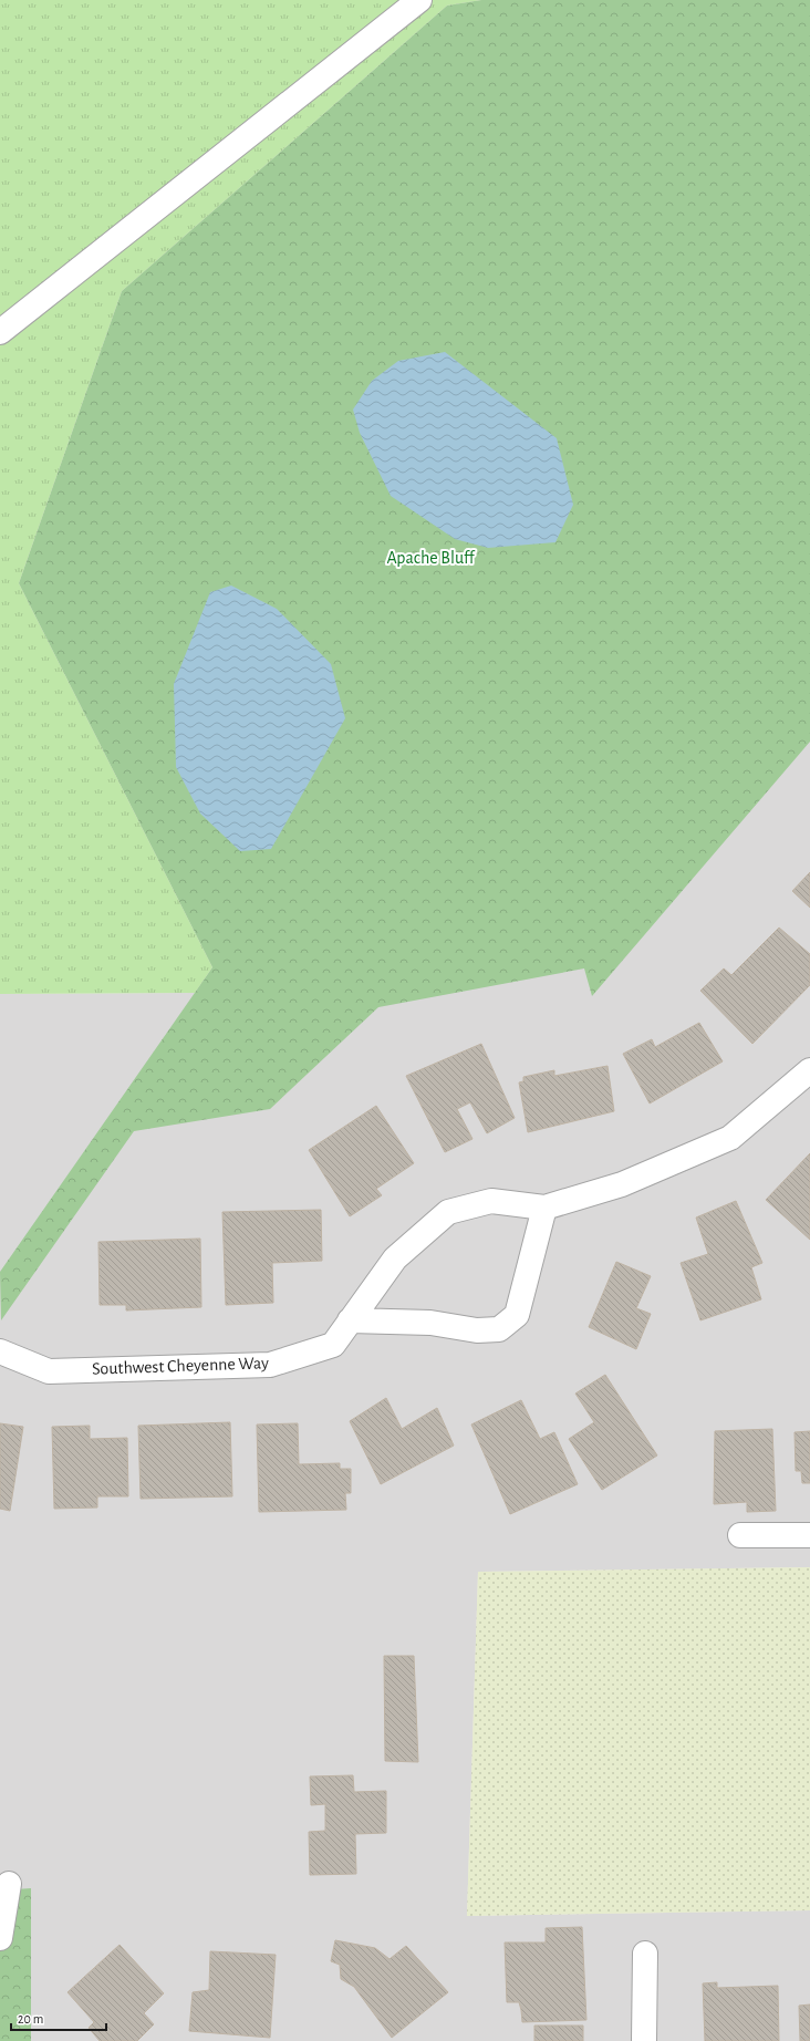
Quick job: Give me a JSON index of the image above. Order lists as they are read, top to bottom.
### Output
{
  "streets": {
    "street": ["Southwest Cheyenne Way"]
  },
  "parks": ["Apache Bluff"],
  "scale_bar": "20 m"
}
